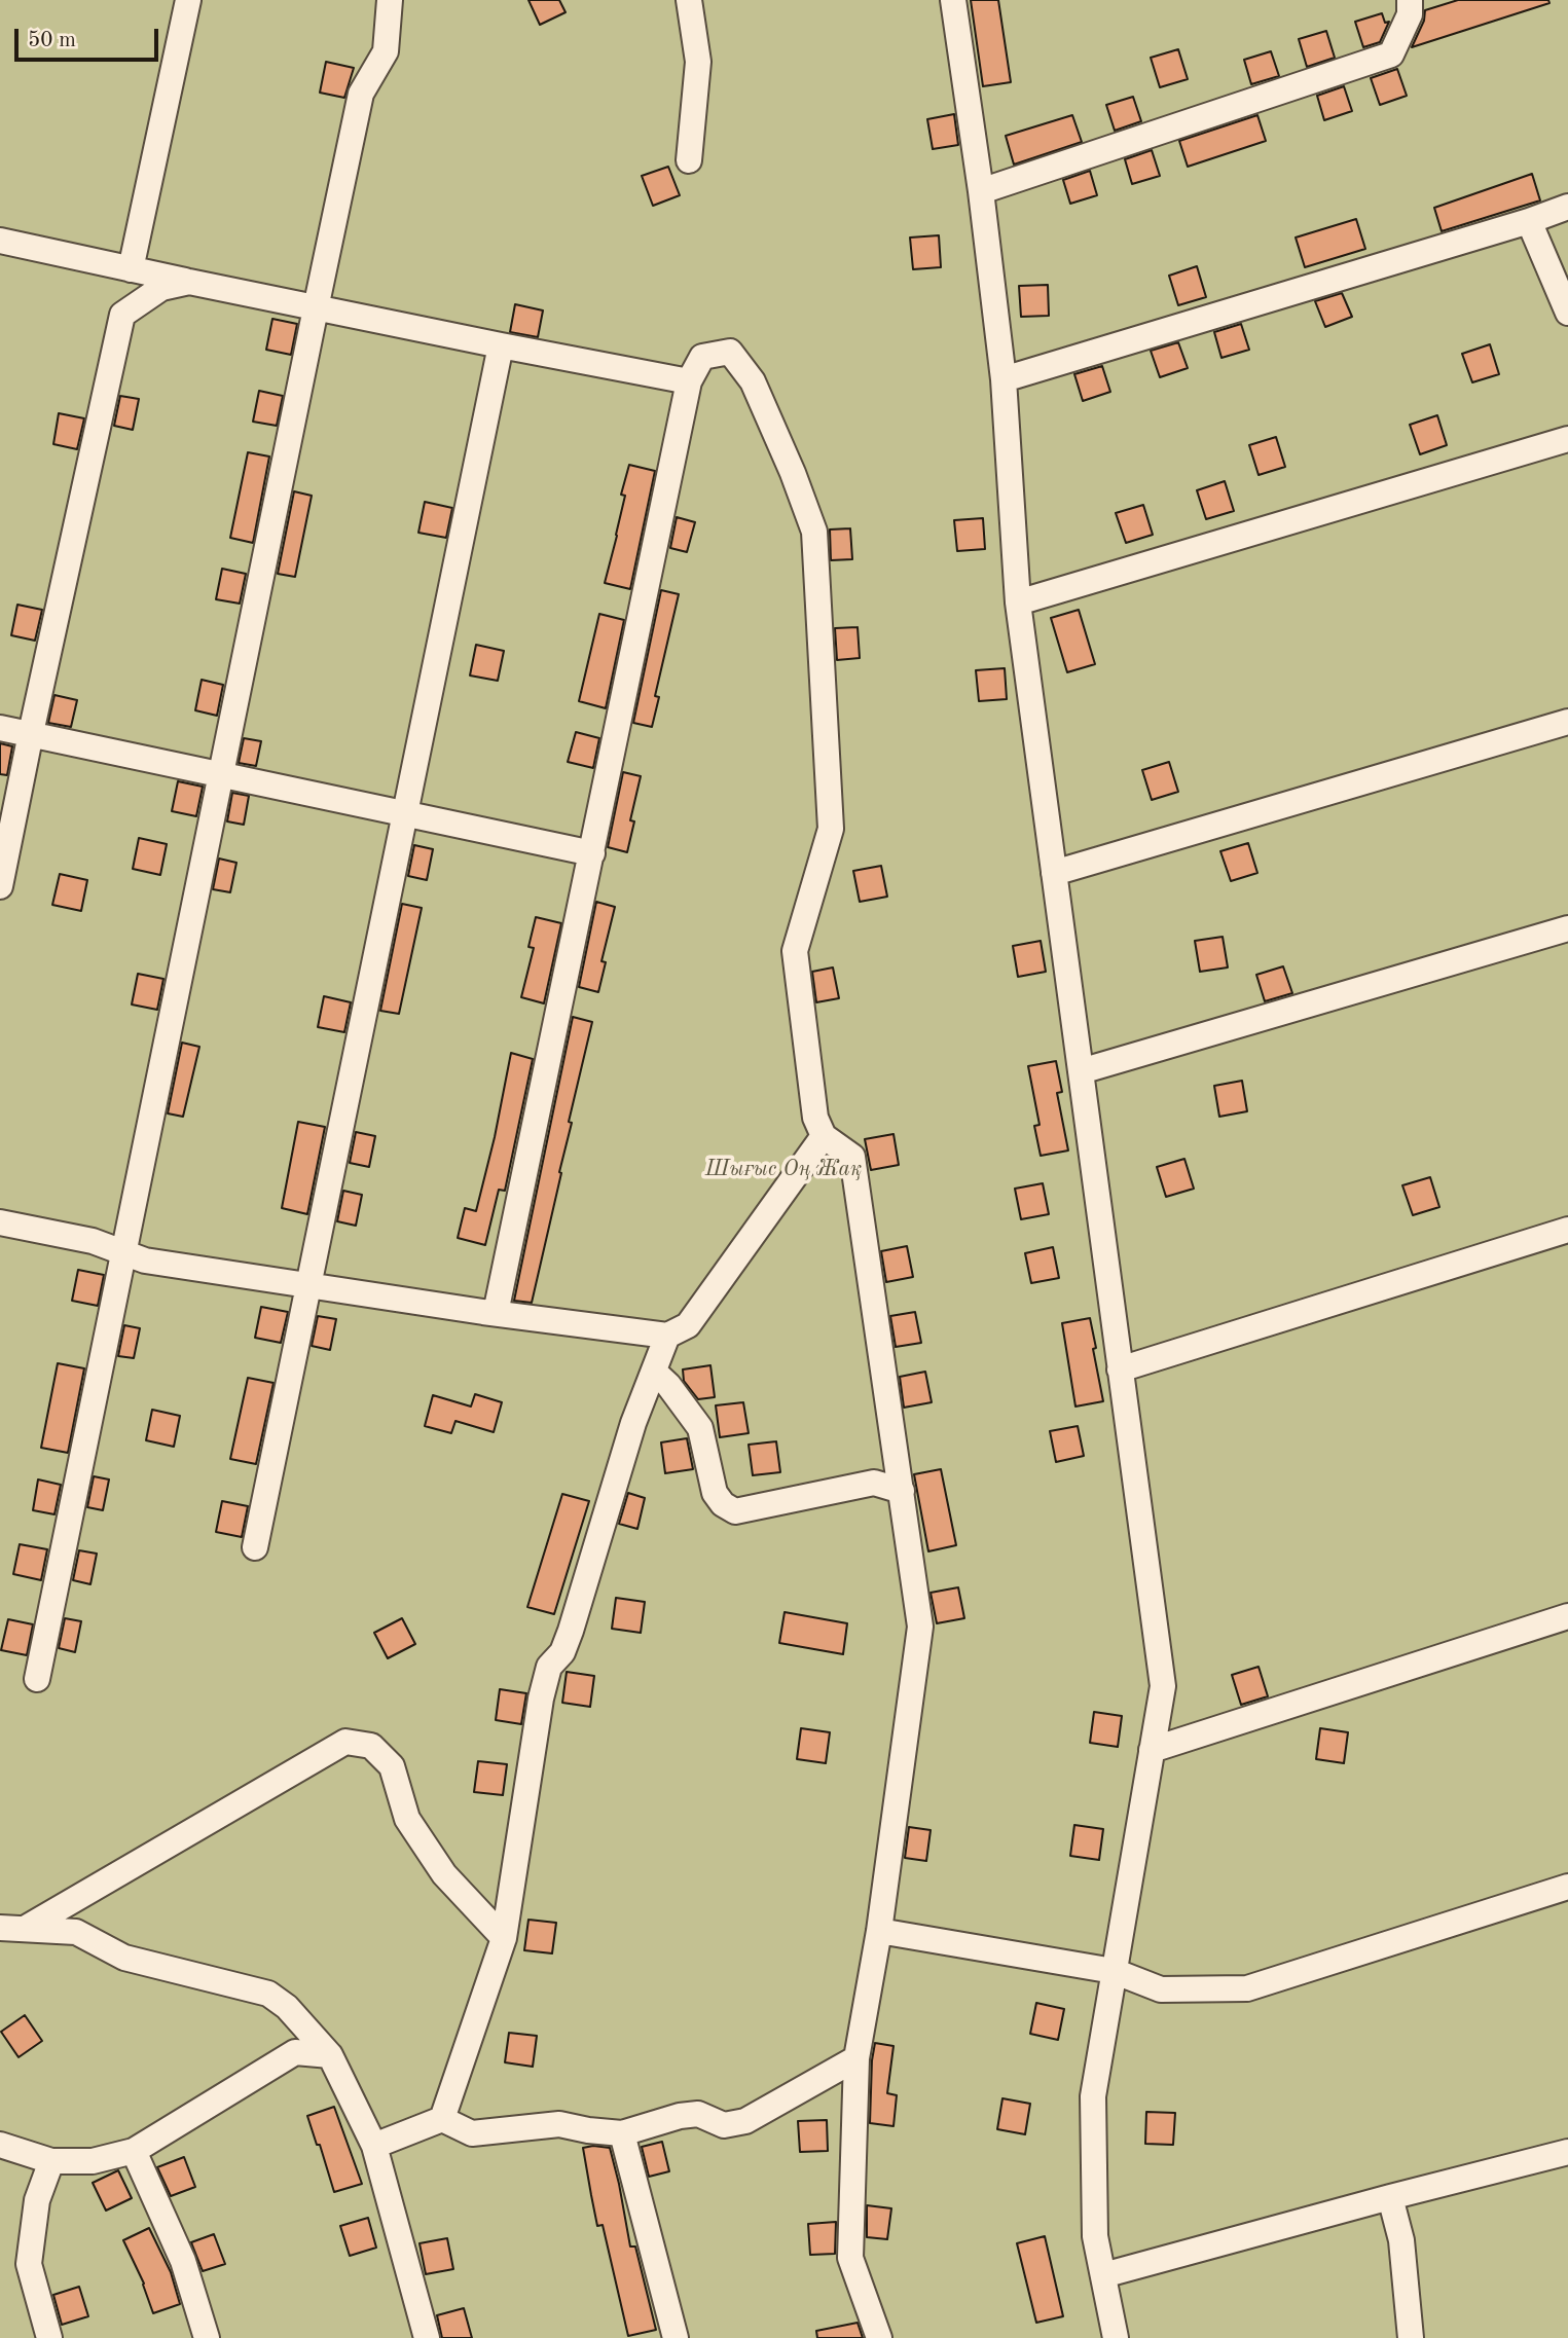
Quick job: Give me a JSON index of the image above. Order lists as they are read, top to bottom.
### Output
{
  "parks": ["Шығыс Оң Жақ"],
  "scale_bar": "50 m"
}
